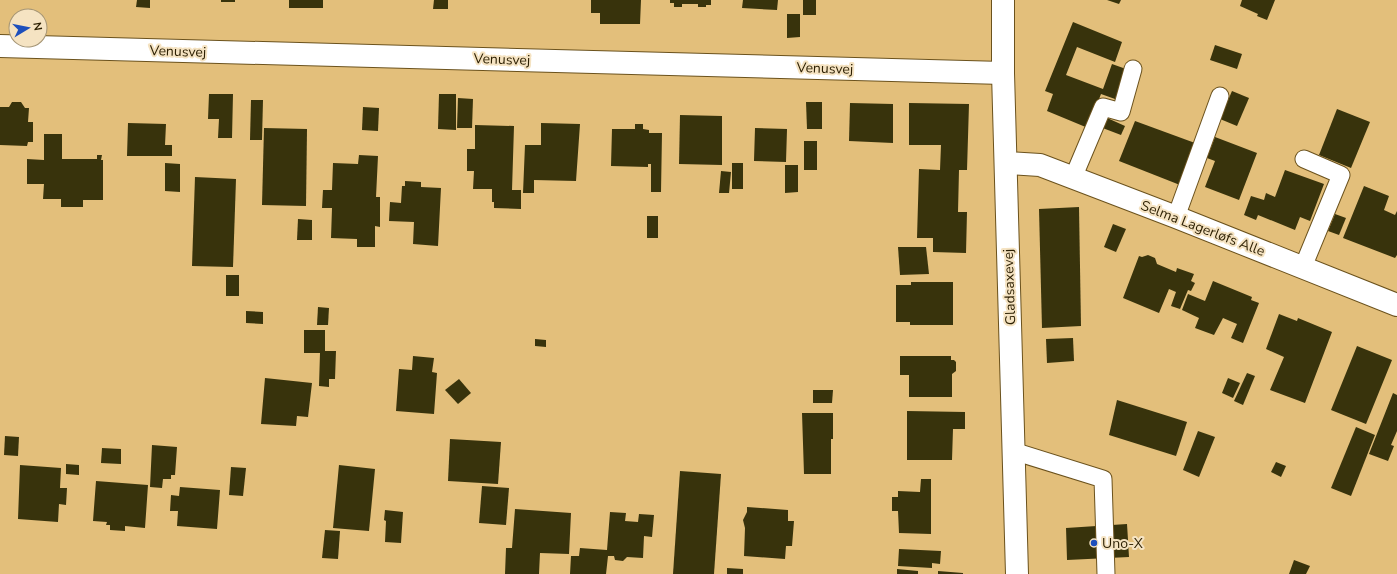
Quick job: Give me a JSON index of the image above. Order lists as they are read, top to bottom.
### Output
{
  "streets": {
    "street": ["Venusvej", "Selma Lagerløfs Alle", "Gladsaxevej"]
  },
  "crossings": [
    ["Venusvej", "Gladsaxevej"],
    ["Selma Lagerløfs Alle", "Gladsaxevej"]
  ],
  "places": ["Uno-X"],
  "north": "right"
}
